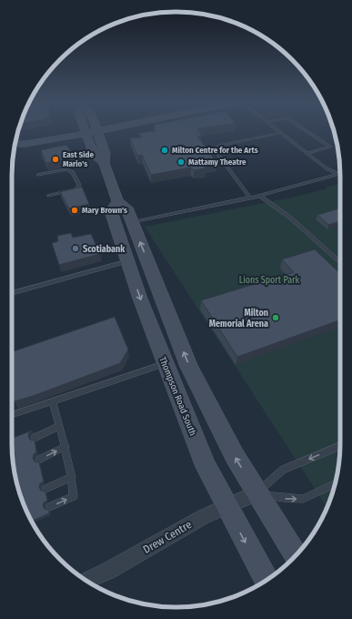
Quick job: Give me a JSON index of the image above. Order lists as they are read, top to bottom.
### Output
{
  "streets": {
    "main road": ["Thompson Road South"],
    "street": ["Drew Centre"]
  },
  "crossings": [
    ["Thompson Road South", "Drew Centre"]
  ],
  "parks": ["Lions Sport Park"],
  "places": [
    "Milton Centre for the Arts",
    "East Side Mario's",
    "Mattamy Theatre",
    "Mary Brown's",
    "Scotiabank",
    "Milton Memorial Arena"
  ]
}
